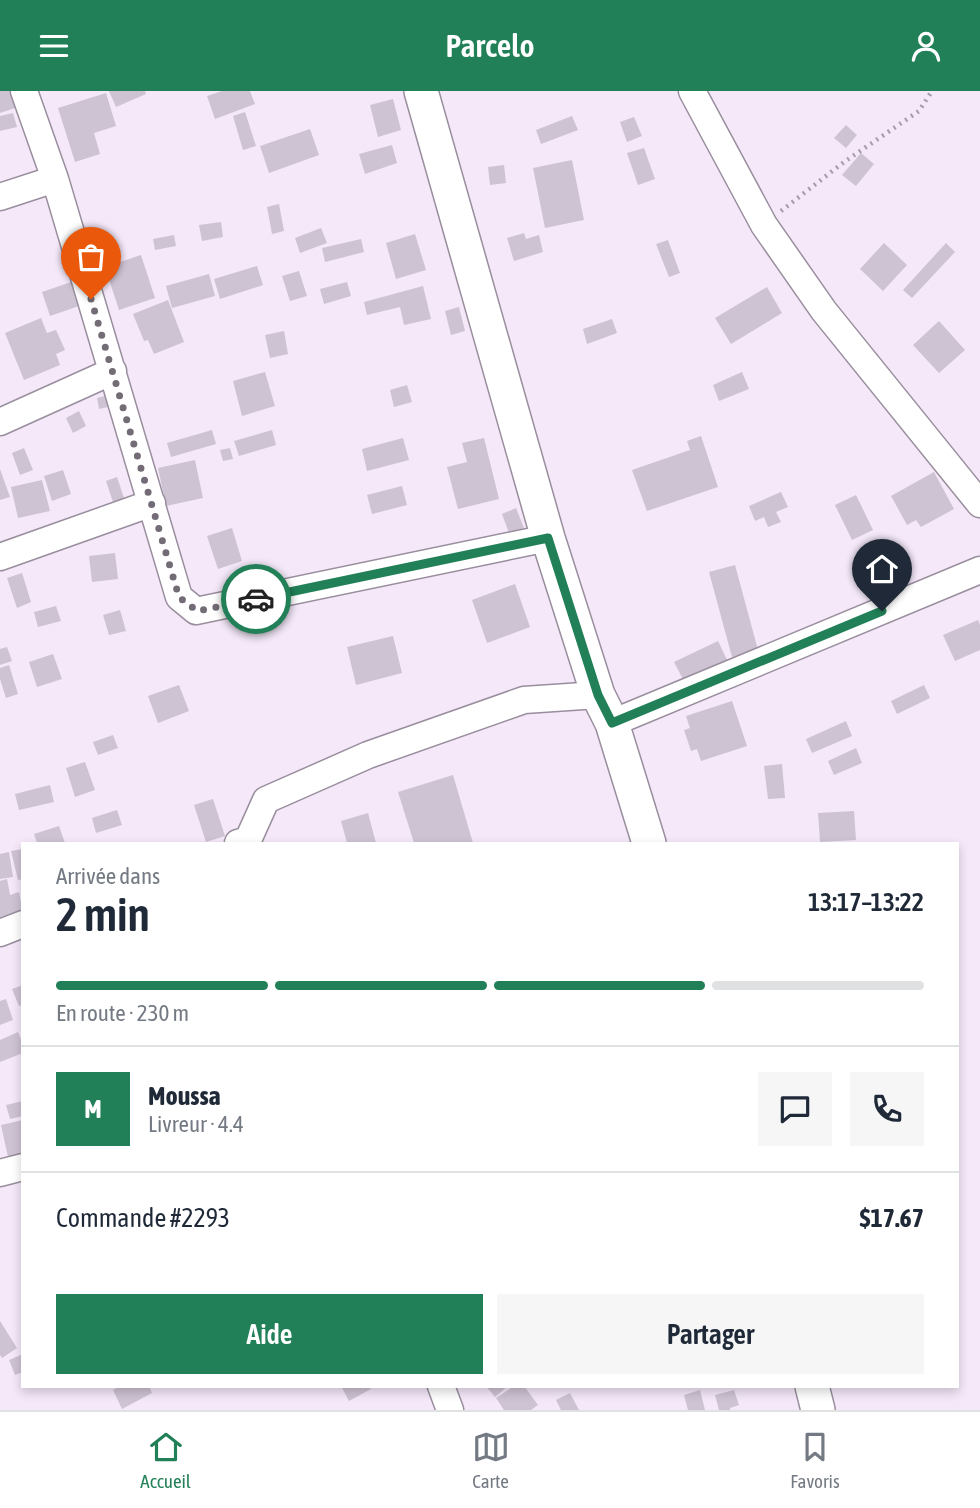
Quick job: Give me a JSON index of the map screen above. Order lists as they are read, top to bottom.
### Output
{
  "page": {
    "header": "Parcelo",
    "heading": ["2 min", "Arrivée dans", "13:17–13:22"],
    "panel": [
      "Moussa",
      "Livreur · 4.4",
      "Commande #2293",
      "$17.67"
    ],
    "bar": "En route · 230 m",
    "round": "M",
    "buttons": ["Aide", "Partager"],
    "tabs": ["Accueil", "Carte", "Favoris"]
  }
}
